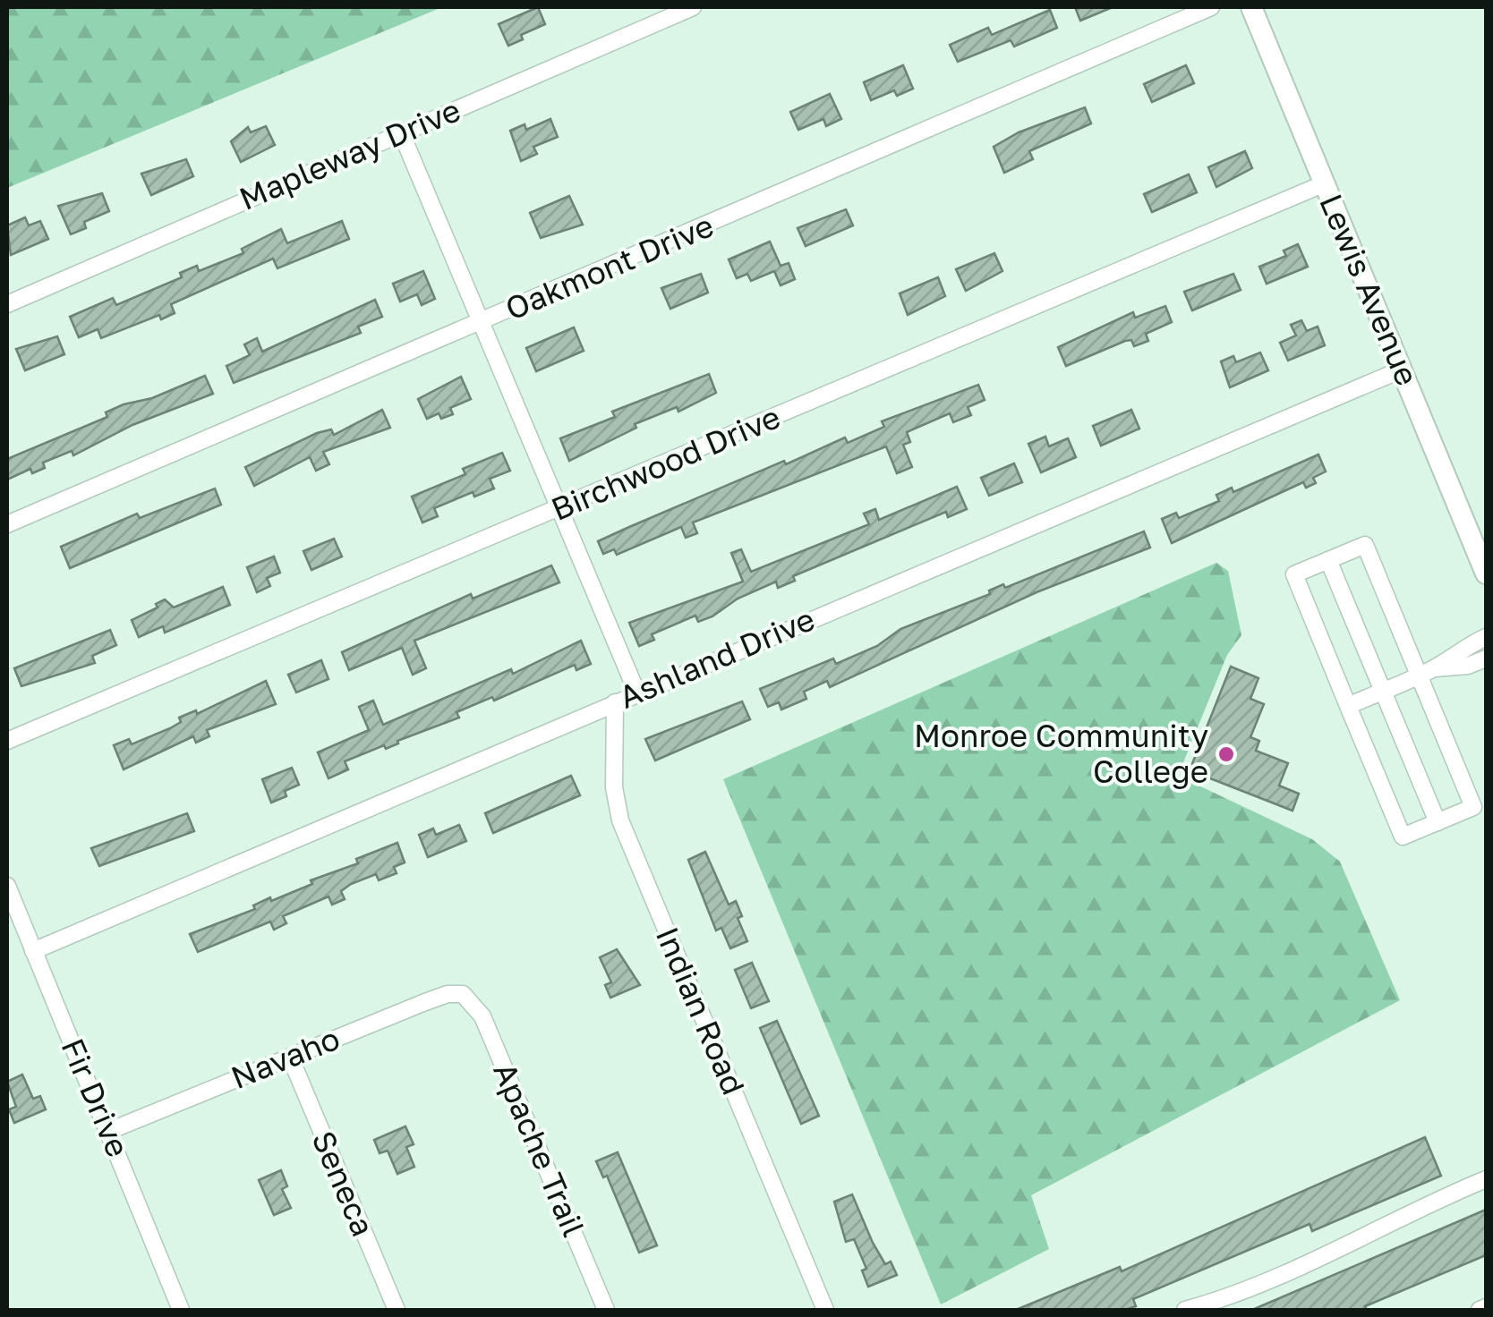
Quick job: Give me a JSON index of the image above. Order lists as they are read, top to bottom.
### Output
{
  "streets": {
    "main road": ["Lewis Avenue"],
    "street": [
      "Mapleway Drive",
      "Oakmont Drive",
      "Birchwood Drive",
      "Ashland Drive",
      "Indian Road",
      "Navaho",
      "Fir Drive",
      "Apache Trail",
      "Seneca"
    ]
  },
  "crossings": [
    ["Lewis Avenue", "Birchwood Drive"],
    ["Lewis Avenue", "Ashland Drive"],
    ["Ashland Drive", "Indian Road"],
    ["Ashland Drive", "Fir Drive"],
    ["Navaho", "Fir Drive"],
    ["Navaho", "Apache Trail"],
    ["Navaho", "Seneca"]
  ],
  "places": ["Monroe Community College"]
}
